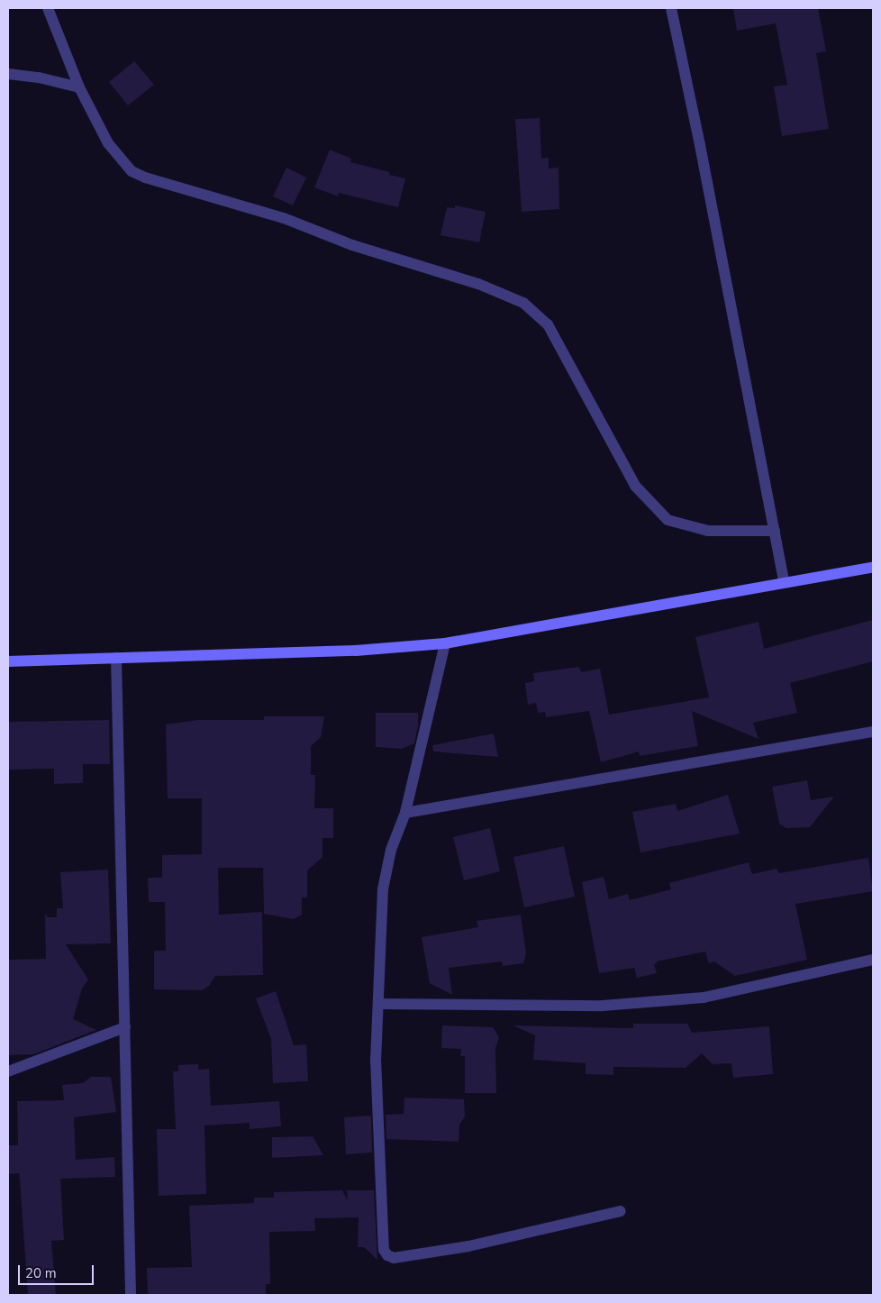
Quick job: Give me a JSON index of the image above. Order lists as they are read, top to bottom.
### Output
{
  "scale_bar": "20 m"
}
